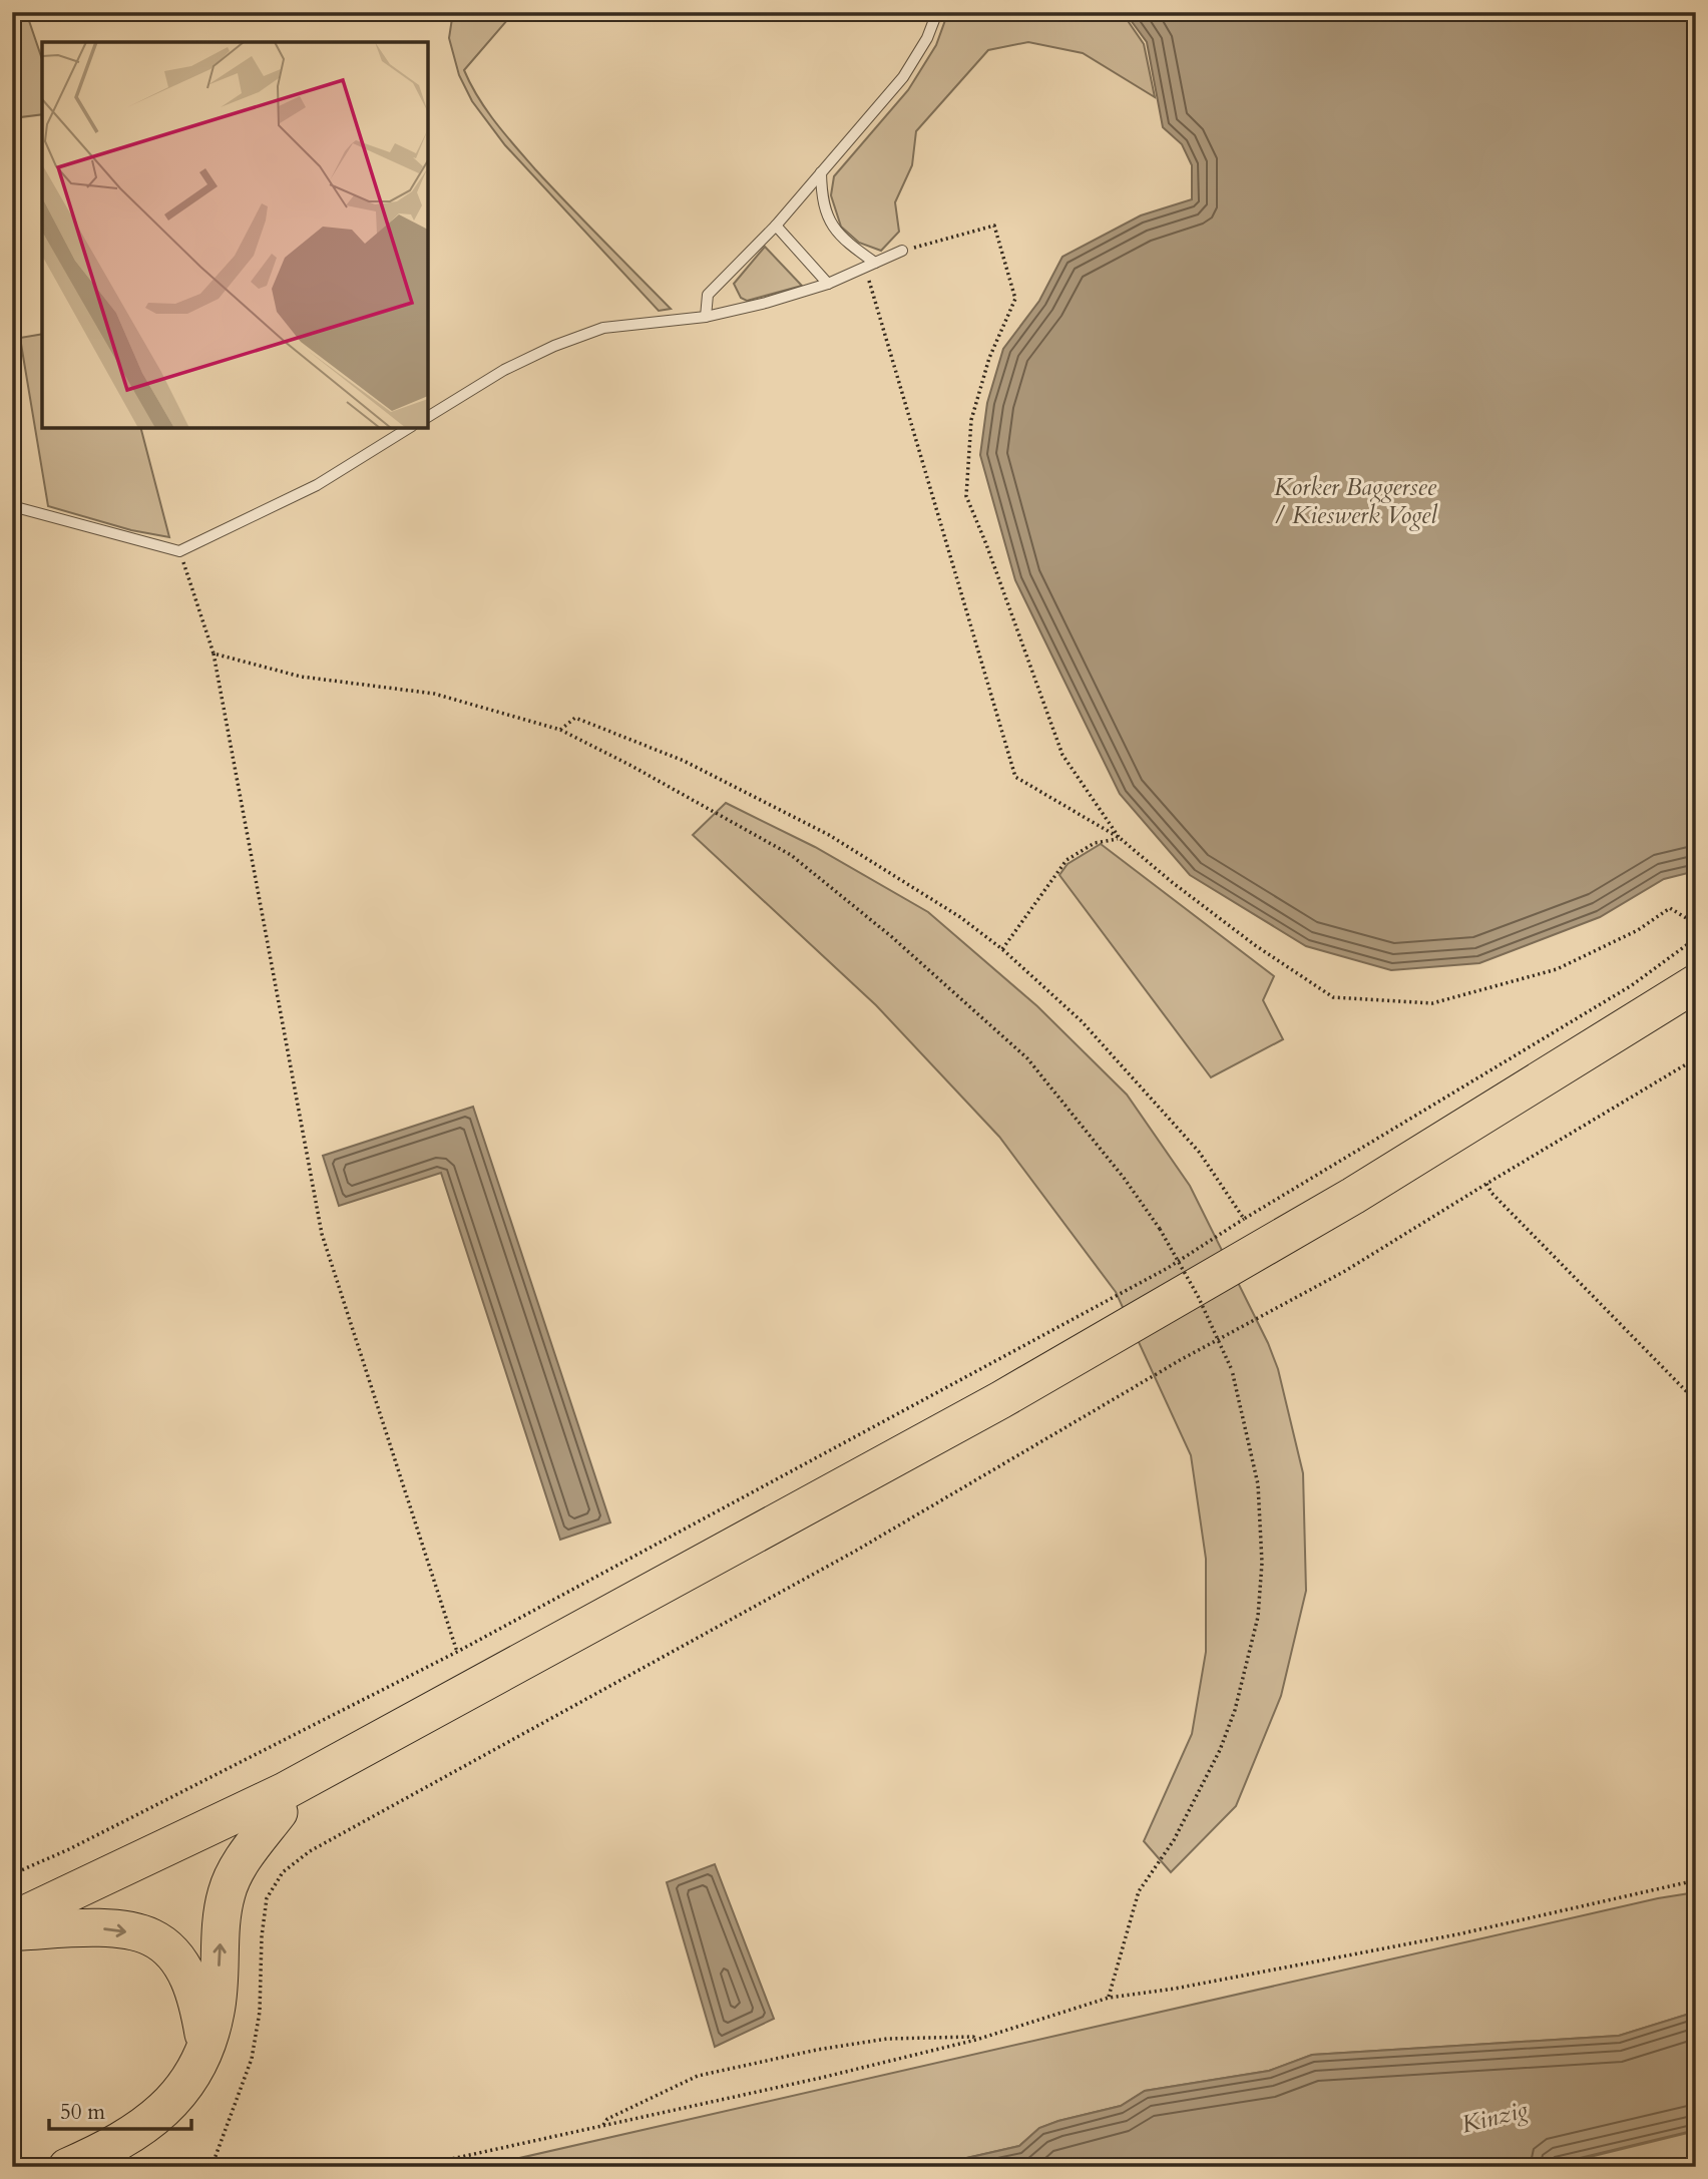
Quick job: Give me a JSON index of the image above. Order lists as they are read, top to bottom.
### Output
{
  "water": ["Korker Baggersee / Kieswerk Vogel", "Kinzig"],
  "scale_bar": "50 m"
}
